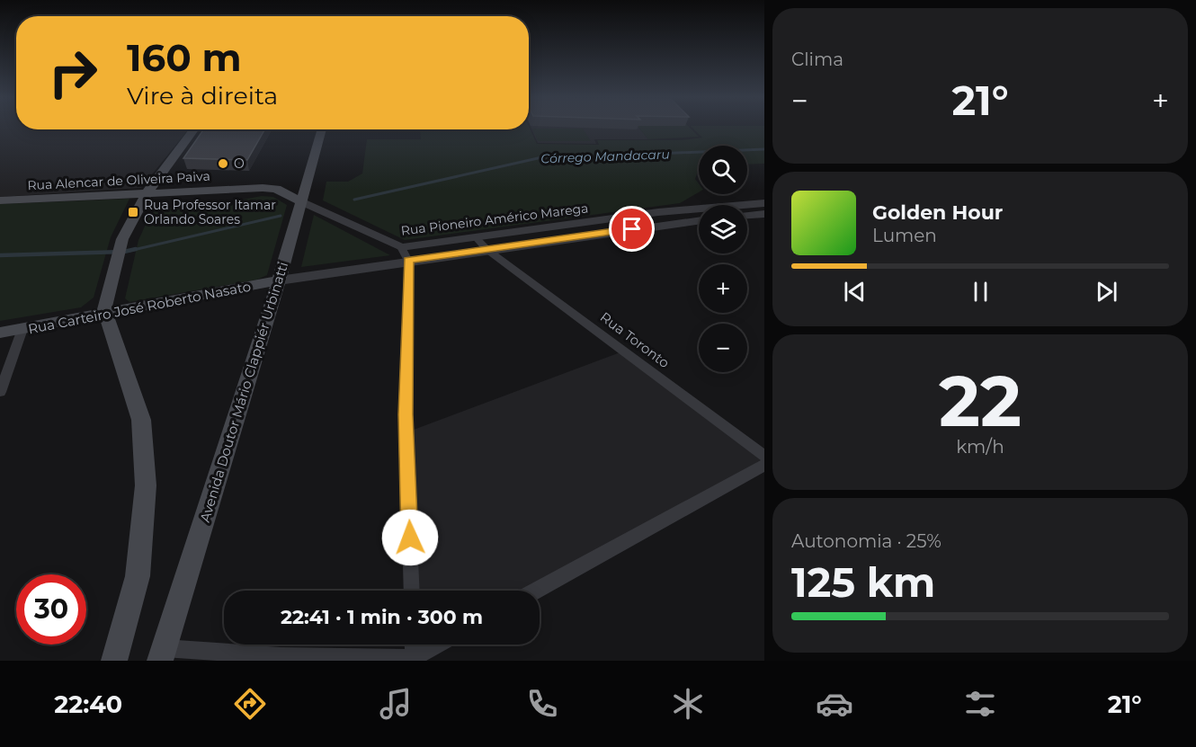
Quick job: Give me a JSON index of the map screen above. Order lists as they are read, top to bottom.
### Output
{
  "streets": {
    "main road": ["Rua Alencar de Oliveira Paiva", "Rua Carteiro José Roberto Nasato", "Avenida Doutor Mário Clappiér Urbinatti"],
    "street": ["Rua Pioneiro Américo Marega", "Rua Toronto"]
  },
  "crossings": [
    ["Rua Alencar de Oliveira Paiva", "Rua Pioneiro Américo Marega"],
    ["Rua Alencar de Oliveira Paiva", "Avenida Doutor Mário Clappiér Urbinatti"],
    ["Rua Pioneiro Américo Marega", "Rua Carteiro José Roberto Nasato"],
    ["Rua Pioneiro Américo Marega", "Rua Toronto"],
    ["Rua Pioneiro Américo Marega", "Avenida Doutor Mário Clappiér Urbinatti"],
    ["Rua Carteiro José Roberto Nasato", "Avenida Doutor Mário Clappiér Urbinatti"]
  ],
  "water": ["Córrego Mandacaru"],
  "places": {
    "other": ["O"],
    "transit": ["Rua Professor Itamar Orlando Soares"]
  },
  "page": {
    "tile": [
      "Clima",
      ["22", "km/h"],
      ["Autonomia · 25%", "125 km"]
    ],
    "turn": ["160 m", "Vire à direita"],
    "heat": ["−", "21°", "+"],
    "map_buttons": ["+", "−"],
    "song": ["Golden Hour", "Lumen"],
    "limit": "30",
    "trip": "22:41 · 1 min · 300 m",
    "tabs": ["22:40", "21°"]
  }
}
